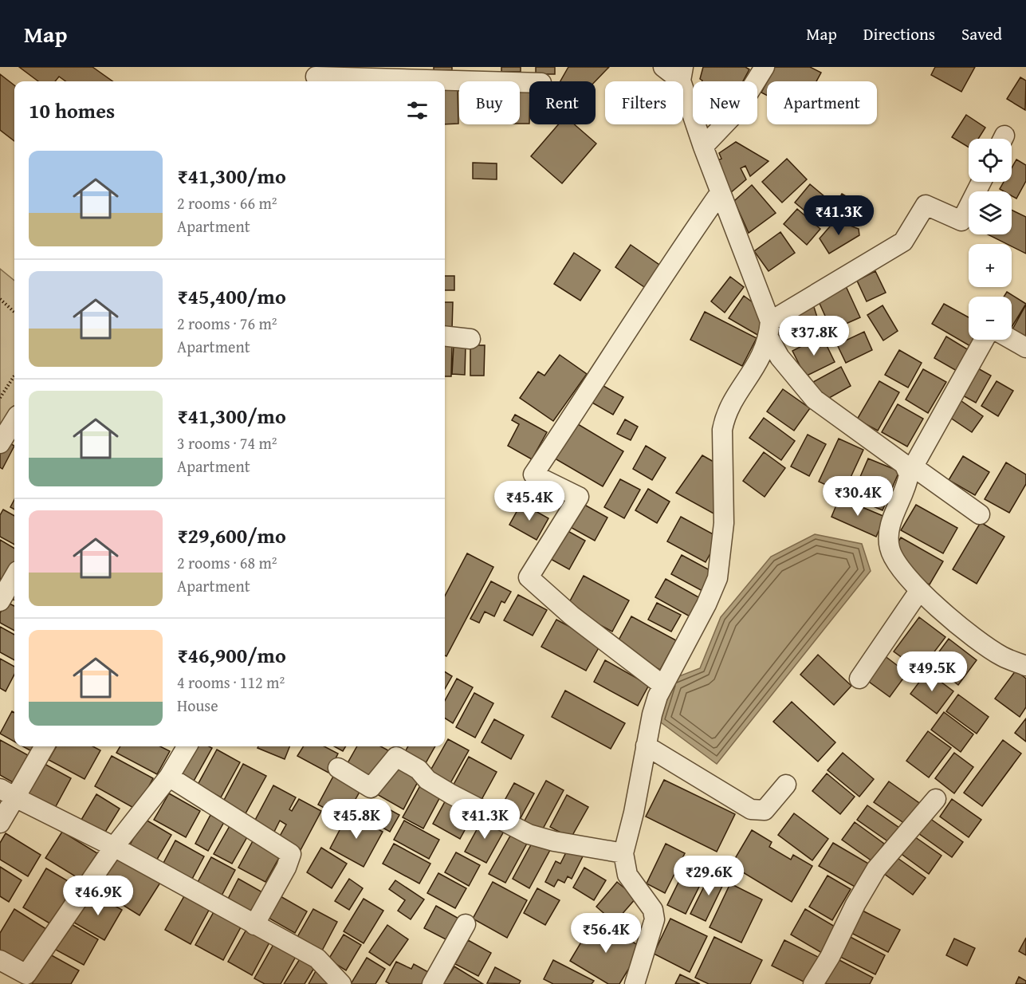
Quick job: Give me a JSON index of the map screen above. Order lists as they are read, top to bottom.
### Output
{
  "page": {
    "header": "Map",
    "nav": ["Map", "Directions", "Saved"],
    "chip": [
      "Buy",
      "Rent",
      "Filters",
      "New",
      "Apartment"
    ],
    "heading": "10 homes",
    "map_buttons": ["+", "−"],
    "list": [
      {
        "name": "₹41,300/mo",
        "note": "2 rooms · 66 m² · Apartment"
      },
      {
        "name": "₹45,400/mo",
        "note": "2 rooms · 76 m² · Apartment"
      },
      {
        "name": "₹41,300/mo",
        "note": "3 rooms · 74 m² · Apartment"
      },
      {
        "name": "₹29,600/mo",
        "note": "2 rooms · 68 m² · Apartment"
      },
      {
        "name": "₹46,900/mo",
        "note": "4 rooms · 112 m² · House"
      }
    ],
    "price": [
      "₹41.3K",
      "₹37.8K",
      "₹30.4K",
      "₹45.4K",
      "₹49.5K",
      "₹45.8K",
      "₹41.3K",
      "₹29.6K",
      "₹46.9K",
      "₹56.4K"
    ]
  }
}
